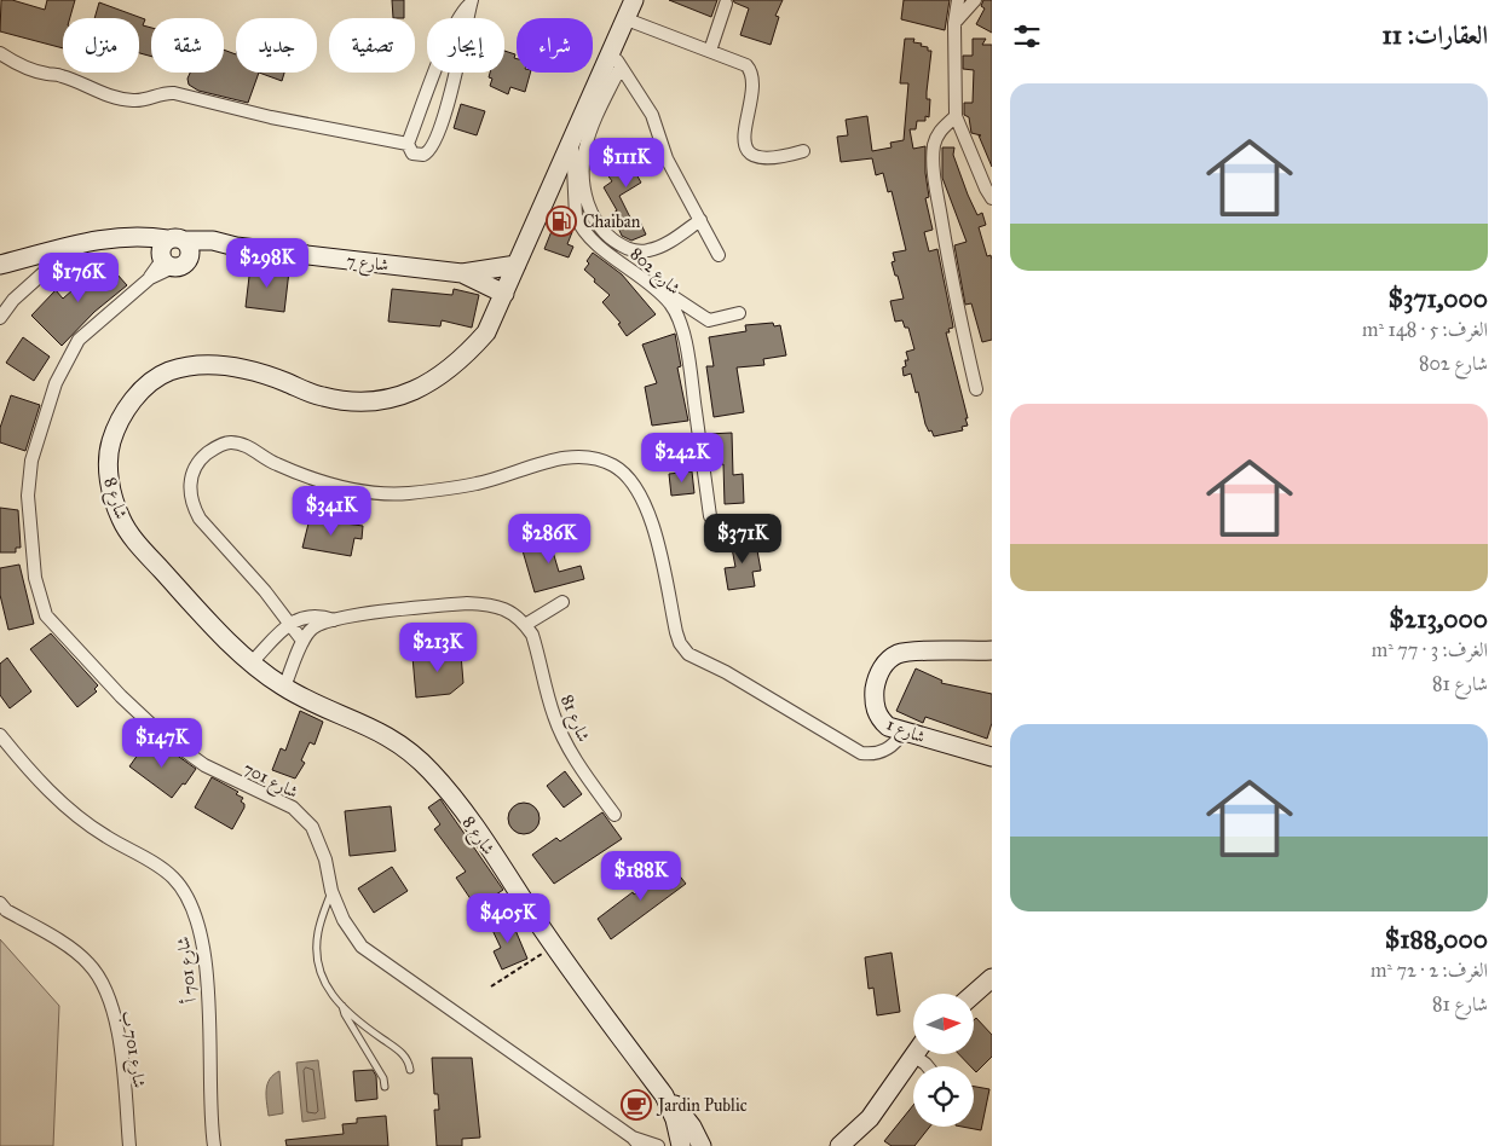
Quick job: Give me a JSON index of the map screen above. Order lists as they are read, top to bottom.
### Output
{
  "streets": {
    "street": [
      "شارع 7",
      "شارع 802",
      "شارع 8",
      "شارع 81",
      "شارع 1",
      "شارع 701",
      "شارع 701 أ",
      "شارع 701 ب"
    ]
  },
  "crossings": [
    ["شارع 7", "شارع 701"],
    ["شارع 802", "شارع 8"]
  ],
  "places": {
    "fuel station": ["Chaiban"],
    "cafe": ["Jardin Public"]
  },
  "north": "right",
  "page": {
    "heading": "العقارات: 11",
    "chip": [
      "شراء",
      "إيجار",
      "تصفية",
      "جديد",
      "شقة",
      "منزل"
    ],
    "list": [
      {
        "name": "$371,000",
        "note": "الغرف: 5 · 148 m² · شارع 802"
      },
      {
        "name": "$213,000",
        "note": "الغرف: 3 · 77 m² · شارع 81"
      },
      {
        "name": "$188,000",
        "note": "الغرف: 2 · 72 m² · شارع 81"
      }
    ],
    "price": [
      "$111K",
      "$298K",
      "$176K",
      "$242K",
      "$341K",
      "$286K",
      "$371K",
      "$213K",
      "$147K",
      "$188K",
      "$405K"
    ]
  }
}
